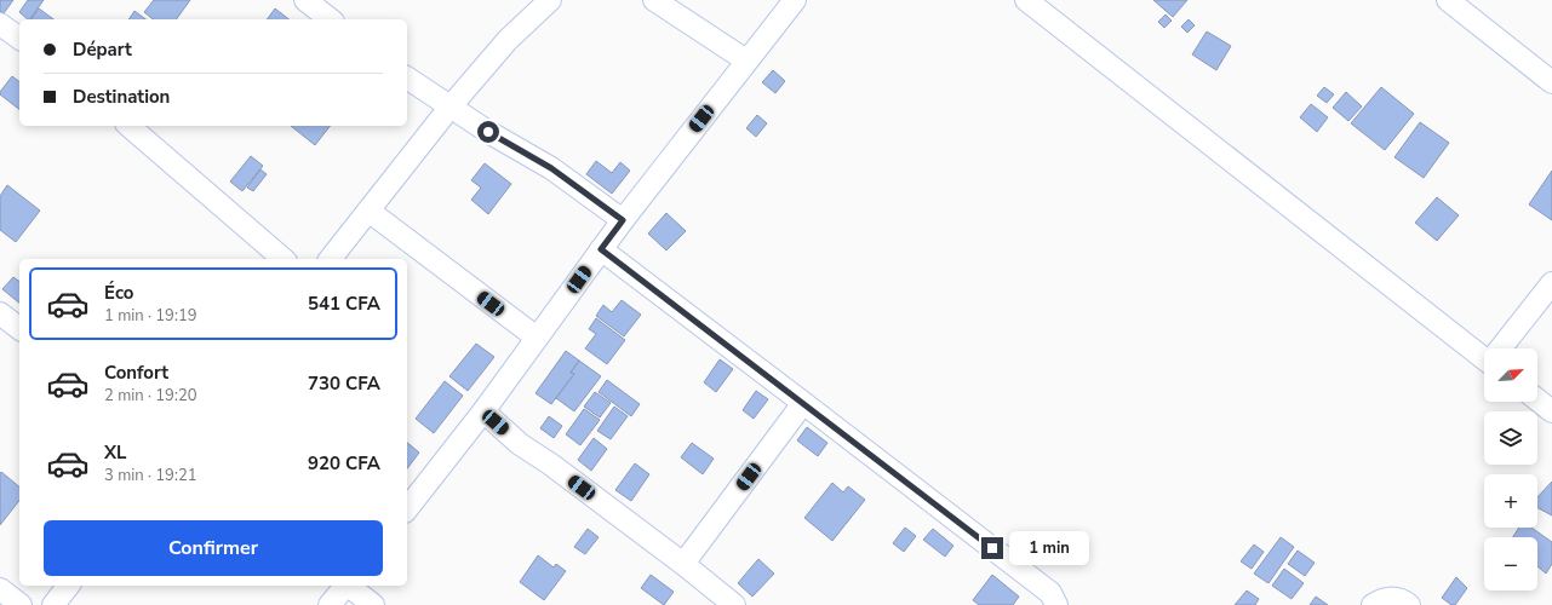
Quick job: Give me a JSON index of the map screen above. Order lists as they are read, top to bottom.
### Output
{
  "north": "top right",
  "page": {
    "banner": ["Départ", "Destination"],
    "list": [
      {
        "name": "Éco",
        "note": "1 min · 19:19",
        "value": "541 CFA"
      },
      {
        "name": "Confort",
        "note": "2 min · 19:20",
        "value": "730 CFA"
      },
      {
        "name": "XL",
        "note": "3 min · 19:21",
        "value": "920 CFA"
      }
    ],
    "map_buttons": ["+", "−"],
    "buttons": "Confirmer",
    "bubble": "1 min"
  }
}
